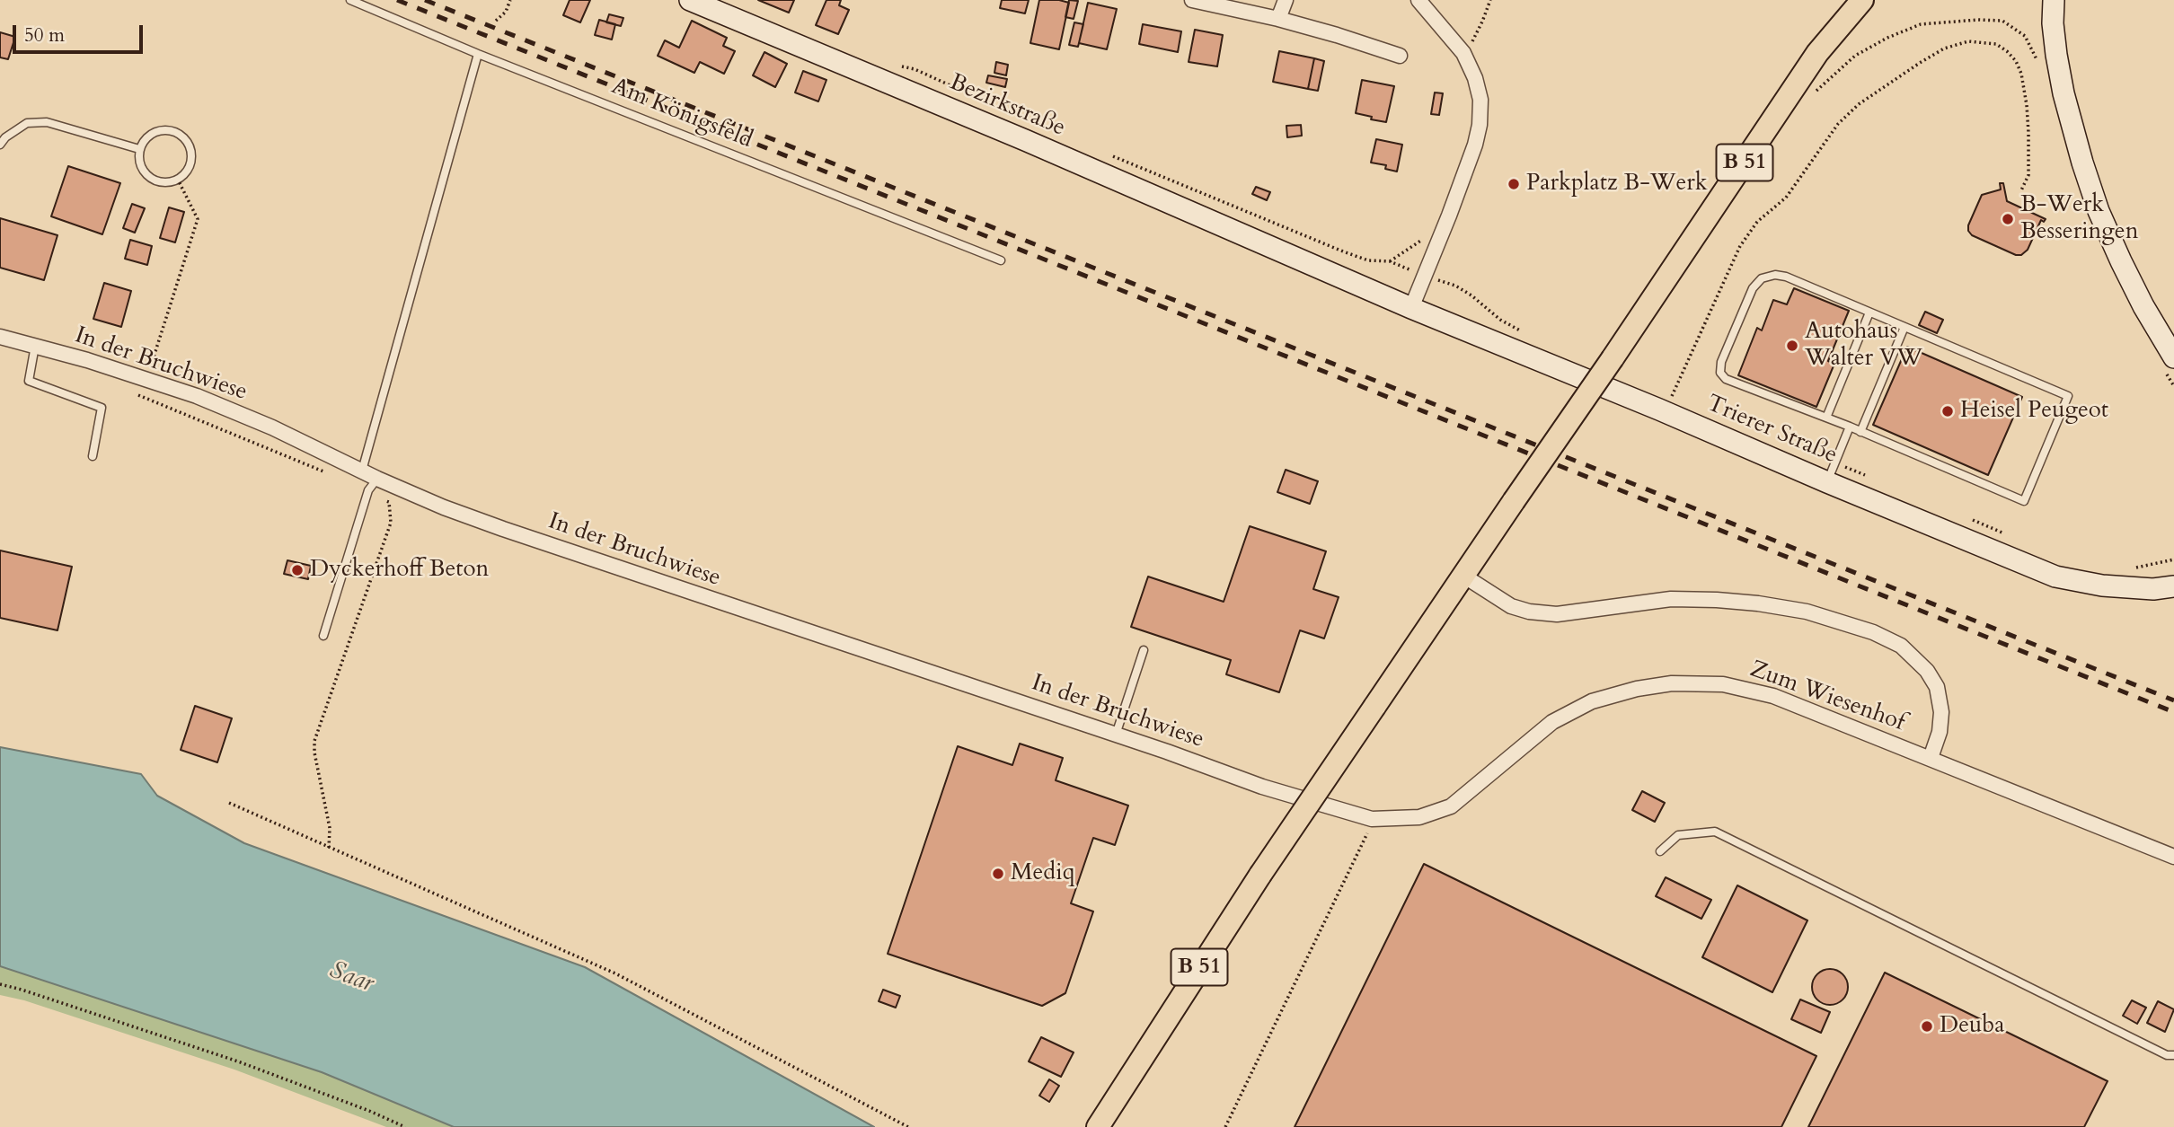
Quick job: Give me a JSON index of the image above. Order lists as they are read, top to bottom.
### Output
{
  "streets": {
    "main road": ["B 51"],
    "street": [
      "Bezirkstraße",
      "In der Bruchwiese",
      "Trierer Straße",
      "Zum Wiesenhof"
    ],
    "lane": ["Am Königsfeld"]
  },
  "crossings": [
    ["Bezirkstraße", "Trierer Straße"],
    ["In der Bruchwiese", "Zum Wiesenhof"]
  ],
  "water": ["Saar"],
  "places": [
    "Parkplatz B-Werk",
    "B-Werk Besseringen",
    "Autohaus Walter VW",
    "Heisel Peugeot",
    "Dyckerhoff Beton",
    "Mediq",
    "Deuba"
  ],
  "scale_bar": "50 m"
}
